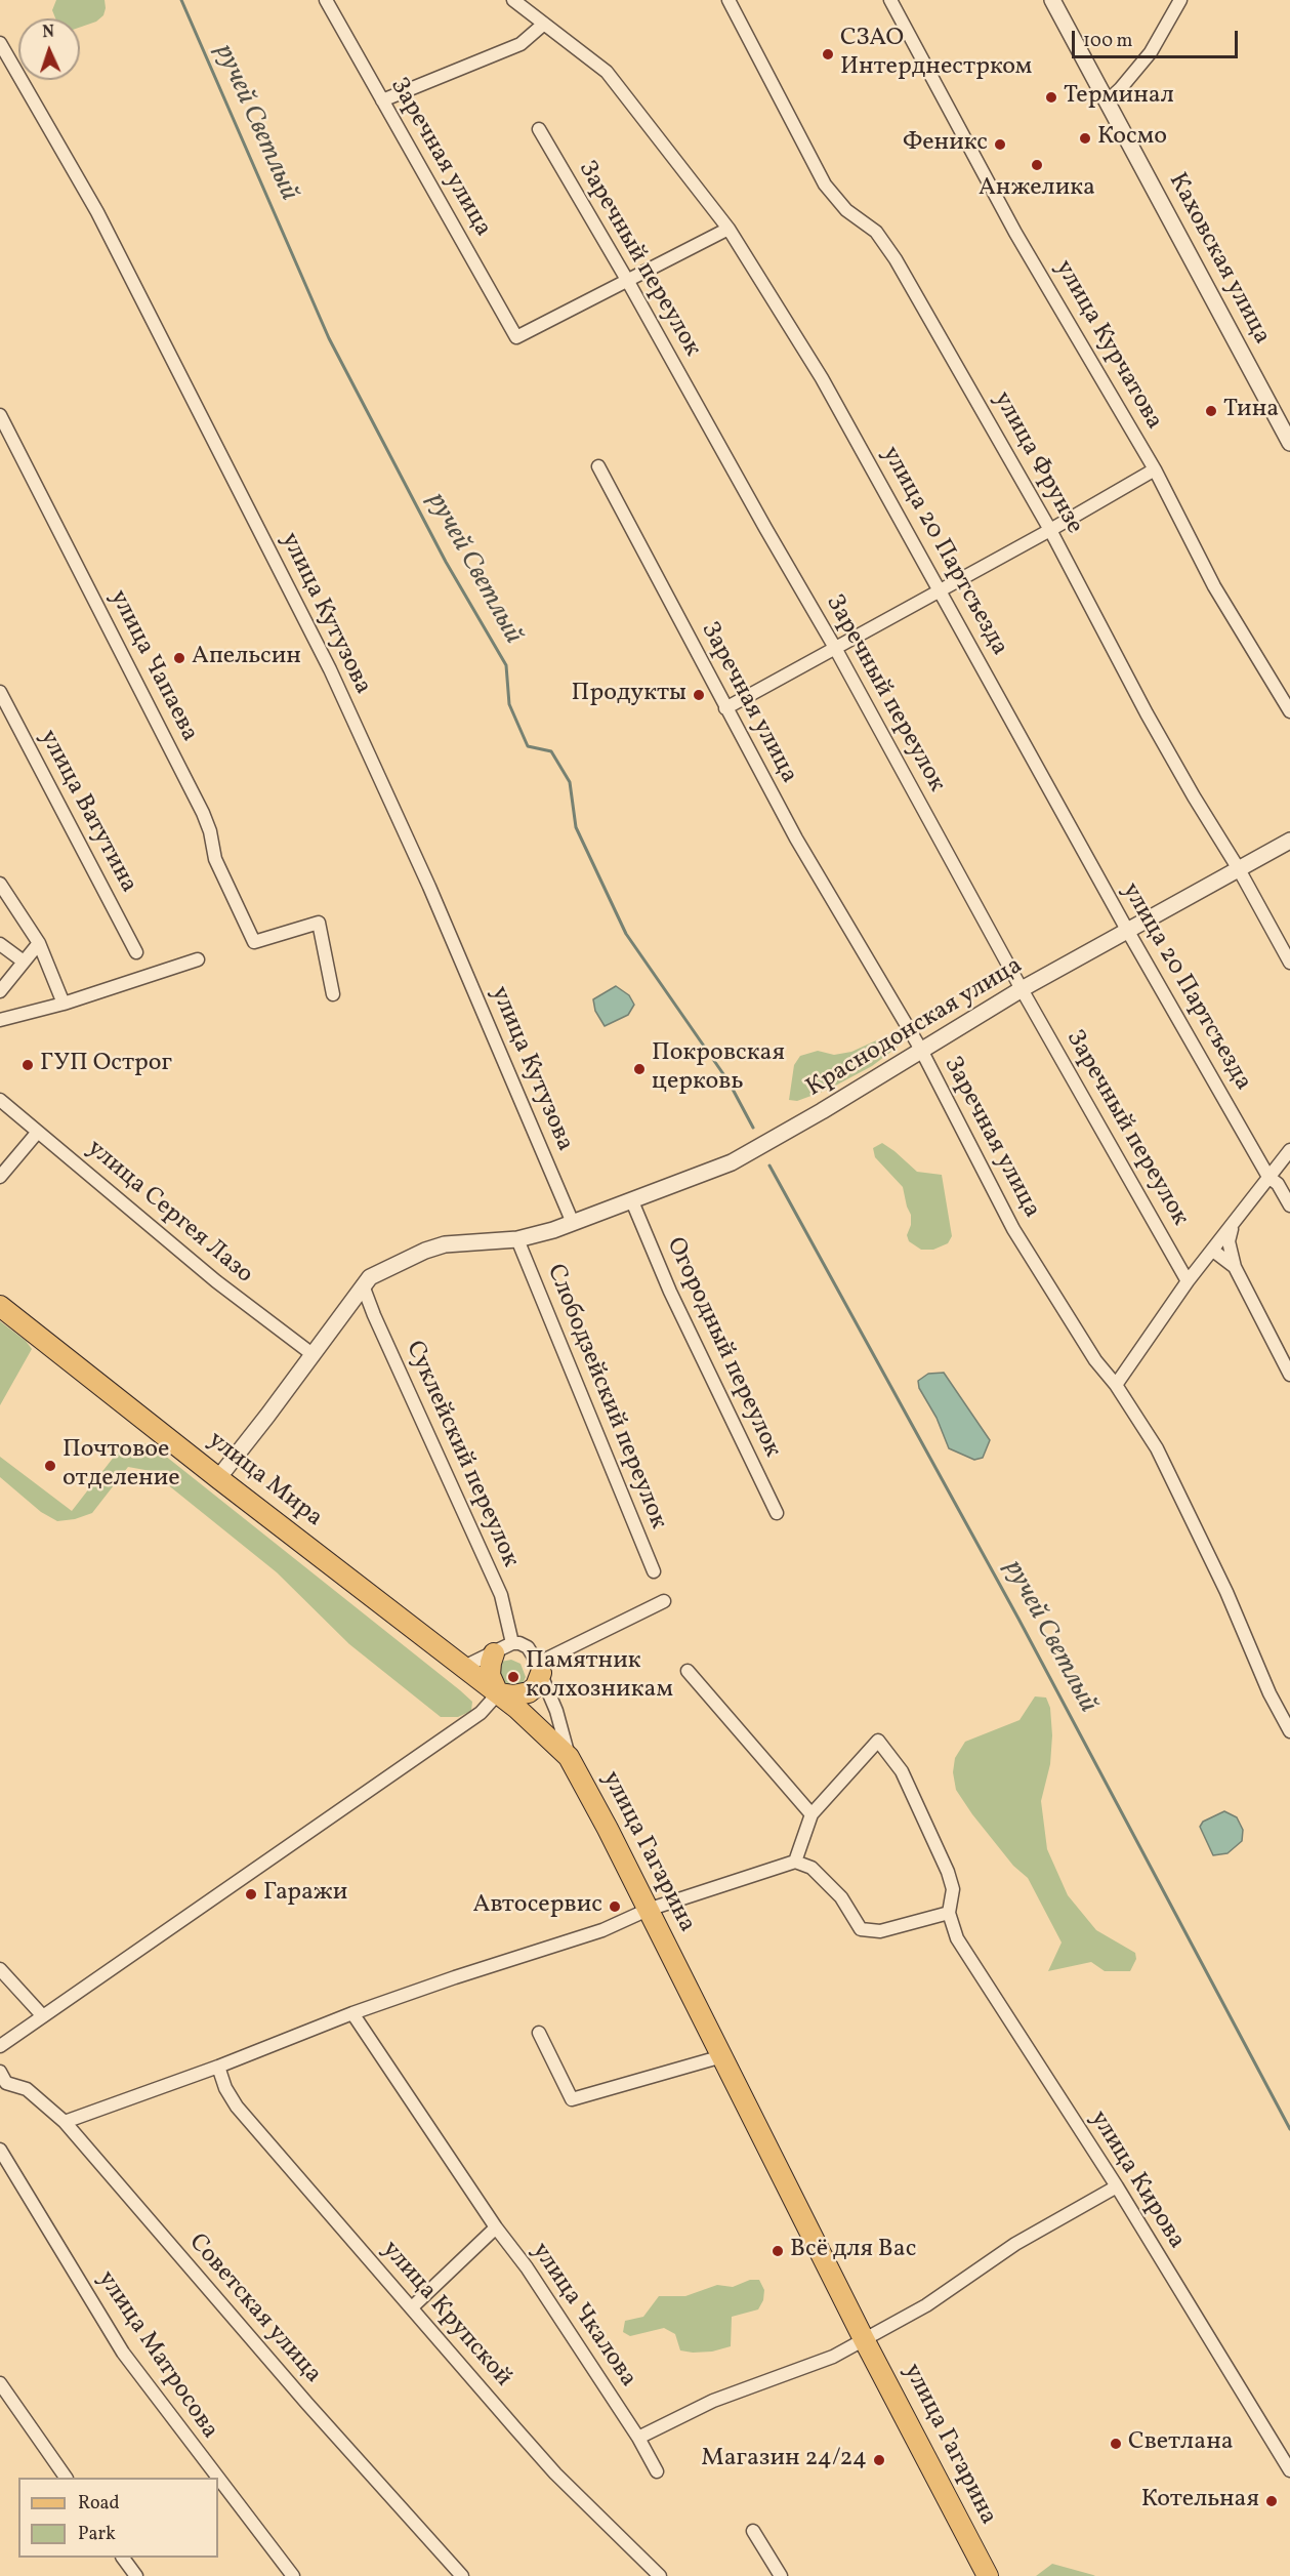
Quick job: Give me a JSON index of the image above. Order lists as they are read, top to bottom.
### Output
{
  "streets": {
    "main road": ["улица Мира", "улица Гагарина"],
    "street": [
      "Заречная улица",
      "Заречный переулок",
      "Каховская улица",
      "улица Курчатова",
      "улица Фрунзе",
      "улица 20 Партсъезда",
      "улица Кутузова",
      "улица Чапаева",
      "улица Ватутина",
      "Краснодонская улица",
      "улица Сергея Лазо",
      "Огородный переулок",
      "Слободзейский переулок",
      "Суклейский переулок",
      "улица Кирова",
      "Советская улица",
      "улица Крупской",
      "улица Чкалова",
      "улица Матросова"
    ]
  },
  "crossings": [
    ["Заречная улица", "Заречный переулок"],
    ["Заречная улица", "Краснодонская улица"],
    ["Заречный переулок", "Краснодонская улица"],
    ["улица Фрунзе", "Краснодонская улица"],
    ["улица 20 Партсъезда", "Краснодонская улица"],
    ["улица Кутузова", "Краснодонская улица"],
    ["Краснодонская улица", "улица Сергея Лазо"],
    ["Краснодонская улица", "Огородный переулок"],
    ["Краснодонская улица", "Слободзейский переулок"],
    ["Краснодонская улица", "Суклейский переулок"],
    ["Краснодонская улица", "улица Мира"],
    ["Суклейский переулок", "улица Мира"],
    ["Суклейский переулок", "улица Гагарина"],
    ["улица Мира", "улица Гагарина"]
  ],
  "water": ["ручей Светлый"],
  "places": [
    "СЗАО Интерднестрком",
    "Терминал",
    "Космо",
    "Феникс",
    "Анжелика",
    "Тина",
    "Апельсин",
    "Продукты",
    "ГУП Острог",
    "Покровская церковь",
    "Почтовое отделение",
    "Памятник колхозникам",
    "Гаражи",
    "Автосервис",
    "Всё для Вас",
    "Светлана",
    "Магазин 24/24",
    "Котельная"
  ],
  "legend": ["Road", "Park"],
  "scale_bar": "100 m",
  "north": "top"
}
